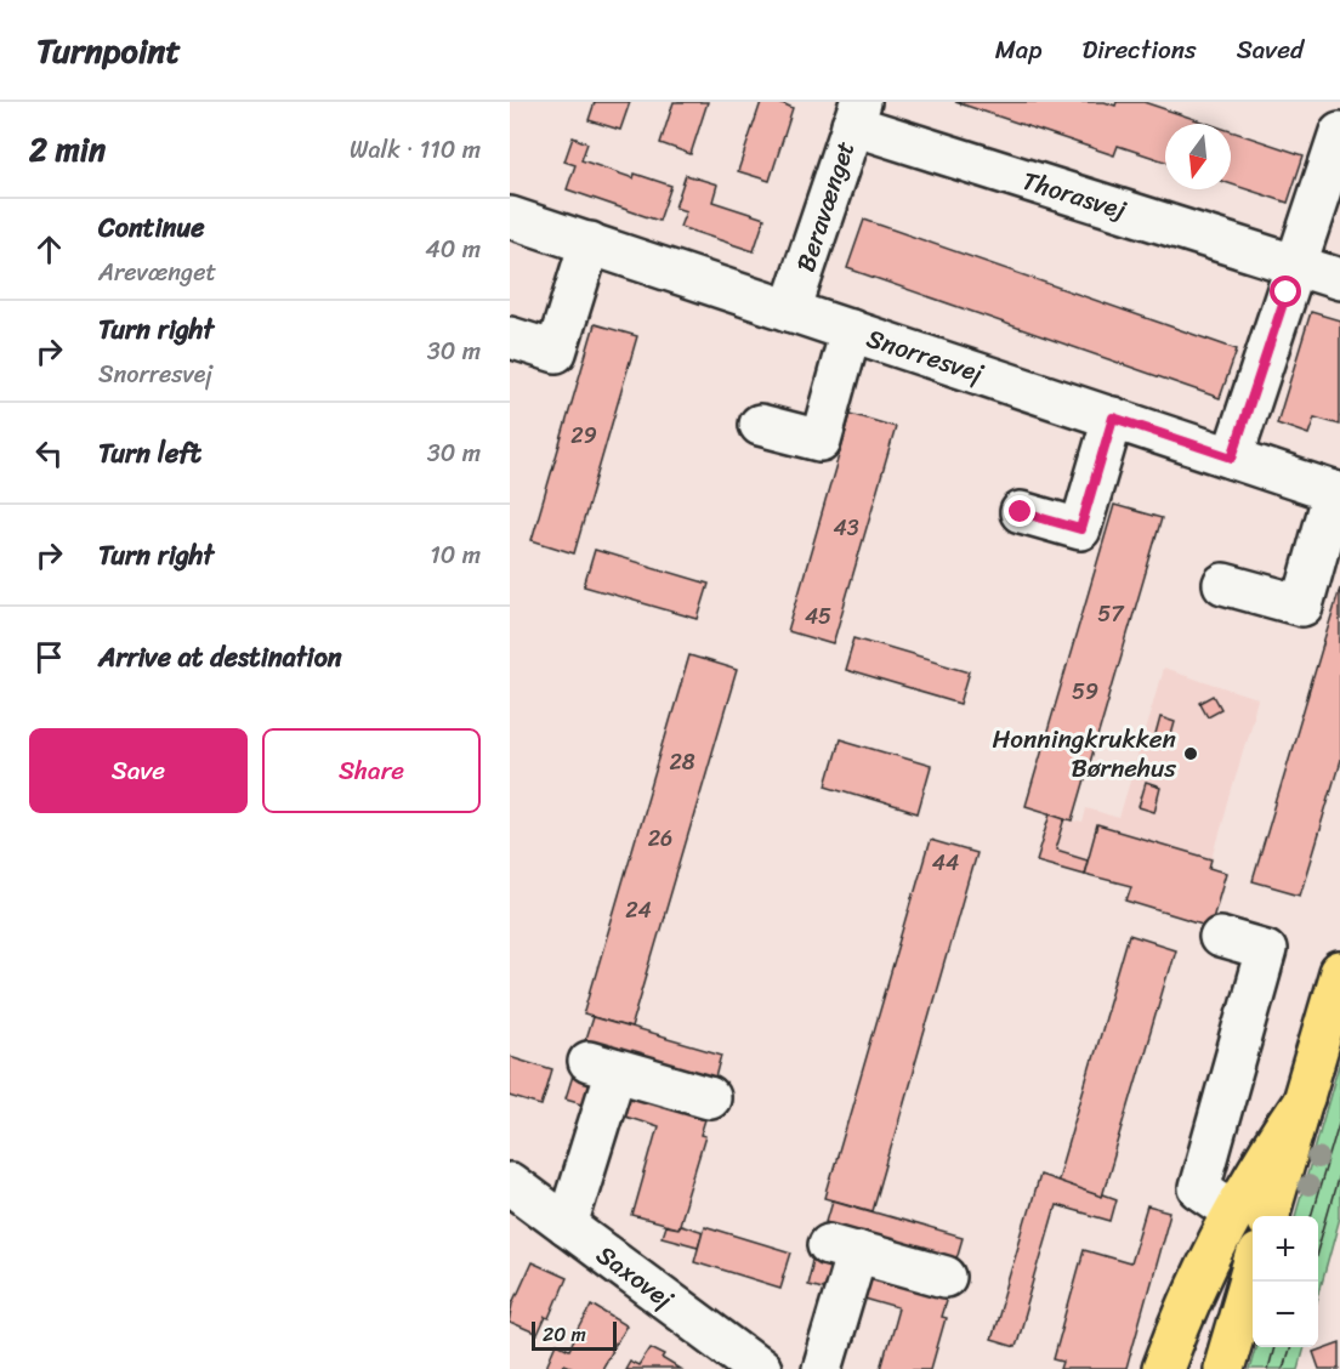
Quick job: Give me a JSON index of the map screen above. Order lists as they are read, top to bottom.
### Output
{
  "streets": {
    "street": [
      "Thorasvej",
      "Beravænget",
      "Snorresvej",
      "Saxovej"
    ]
  },
  "crossings": [
    ["Thorasvej", "Beravænget"],
    ["Beravænget", "Snorresvej"]
  ],
  "places": ["Honningkrukken Børnehus"],
  "house_numbers": [
    "29",
    "43",
    "57",
    "45",
    "59",
    "28",
    "26",
    "44",
    "24"
  ],
  "scale_bar": "20 m",
  "north": "bottom",
  "page": {
    "header": "Turnpoint",
    "nav": ["Map", "Directions", "Saved"],
    "heading": ["2 min", "Walk · 110 m"],
    "list": [
      ["Continue", "Arevænget", "40 m"],
      ["Turn right", "Snorresvej", "30 m"],
      ["Turn left", "30 m"],
      ["Turn right", "10 m"],
      "Arrive at destination"
    ],
    "buttons": ["Save", "Share"],
    "map_buttons": ["+", "−"],
    "scale": "20 m"
  }
}
